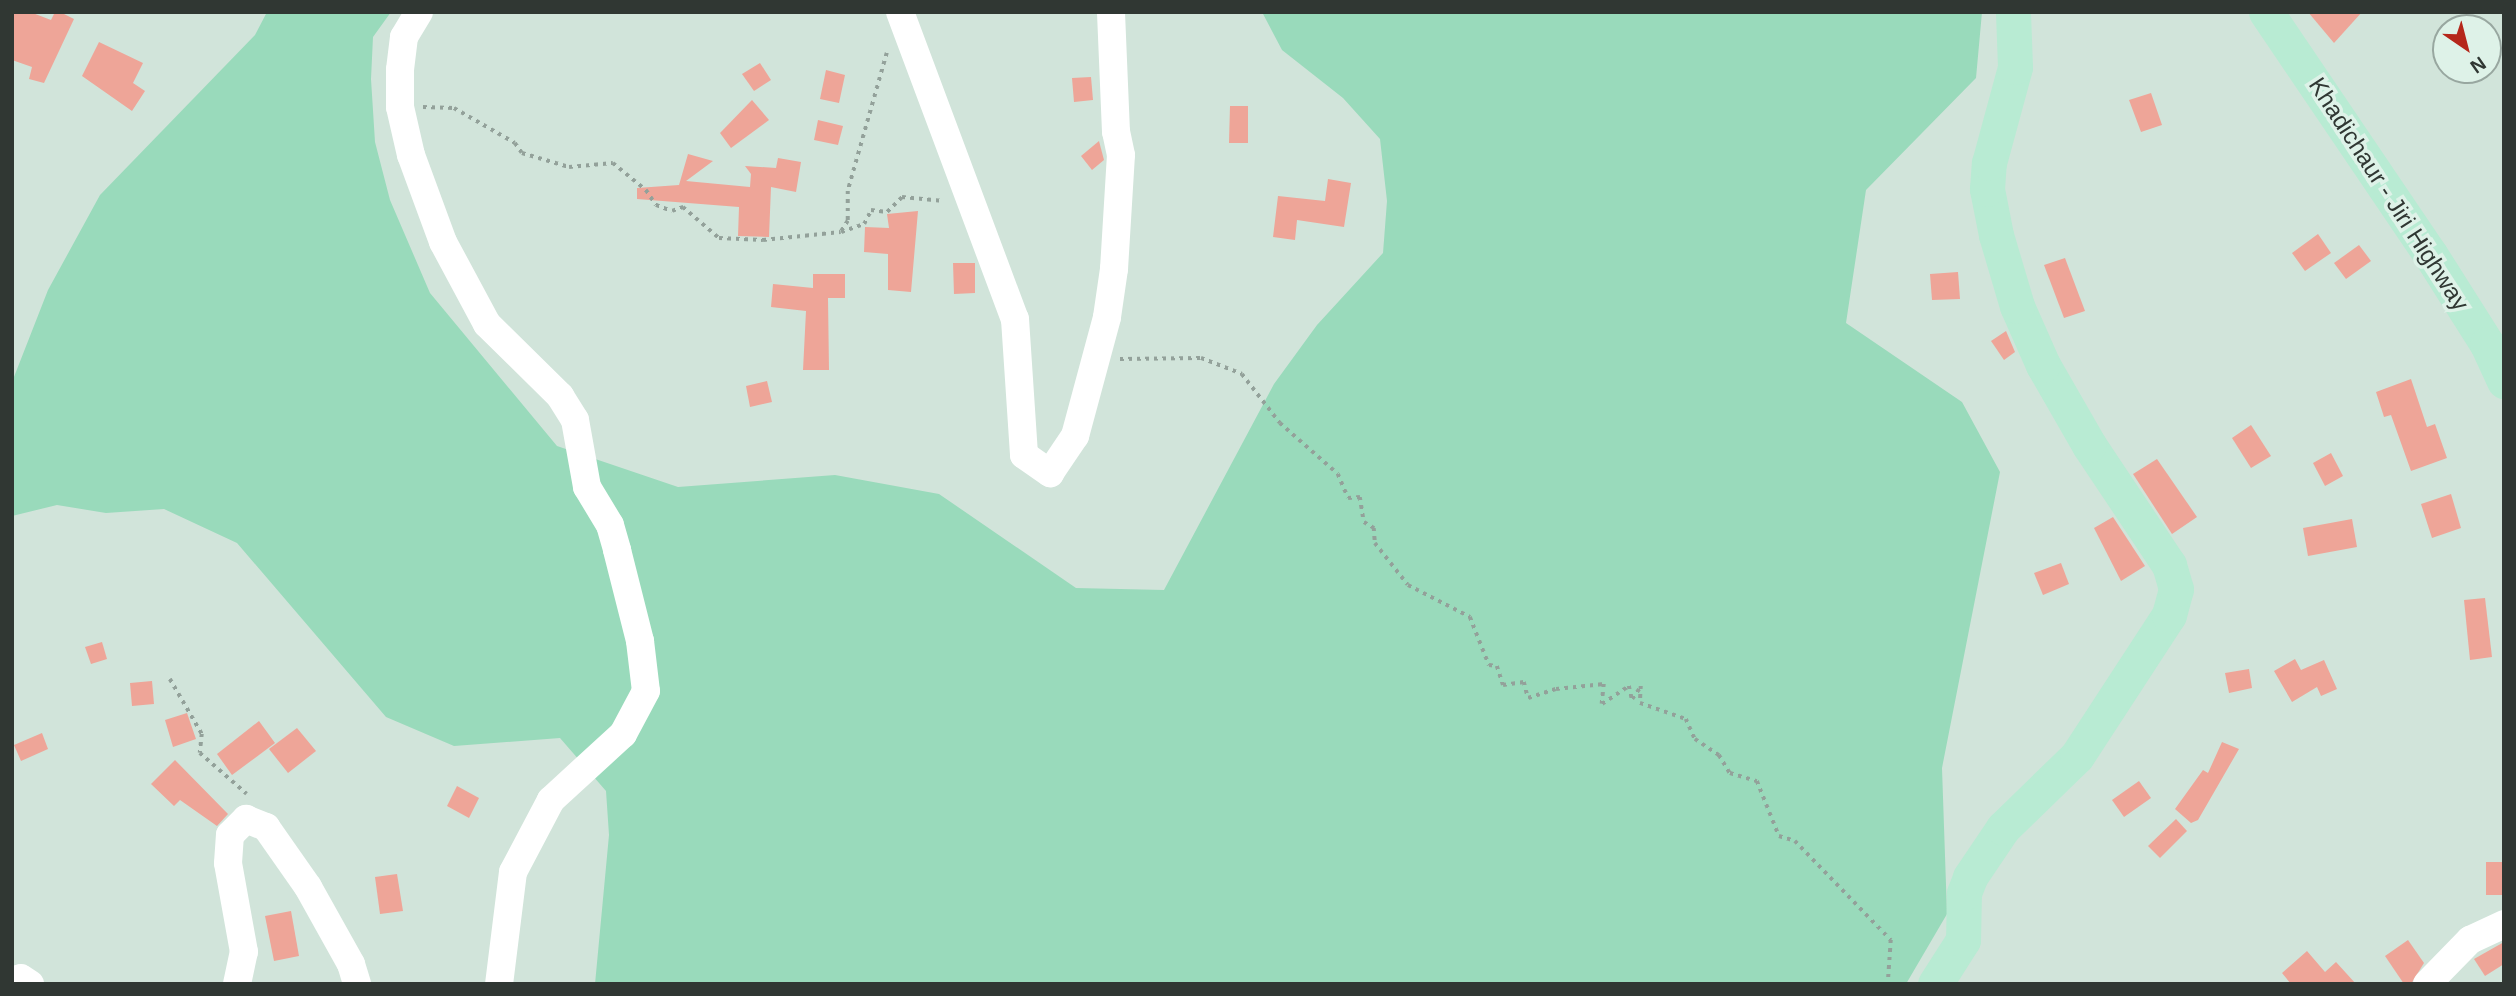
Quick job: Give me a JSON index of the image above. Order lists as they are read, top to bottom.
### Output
{
  "streets": {
    "main road": ["Khadichaur - Jiri Highway"]
  },
  "north": "bottom right"
}
